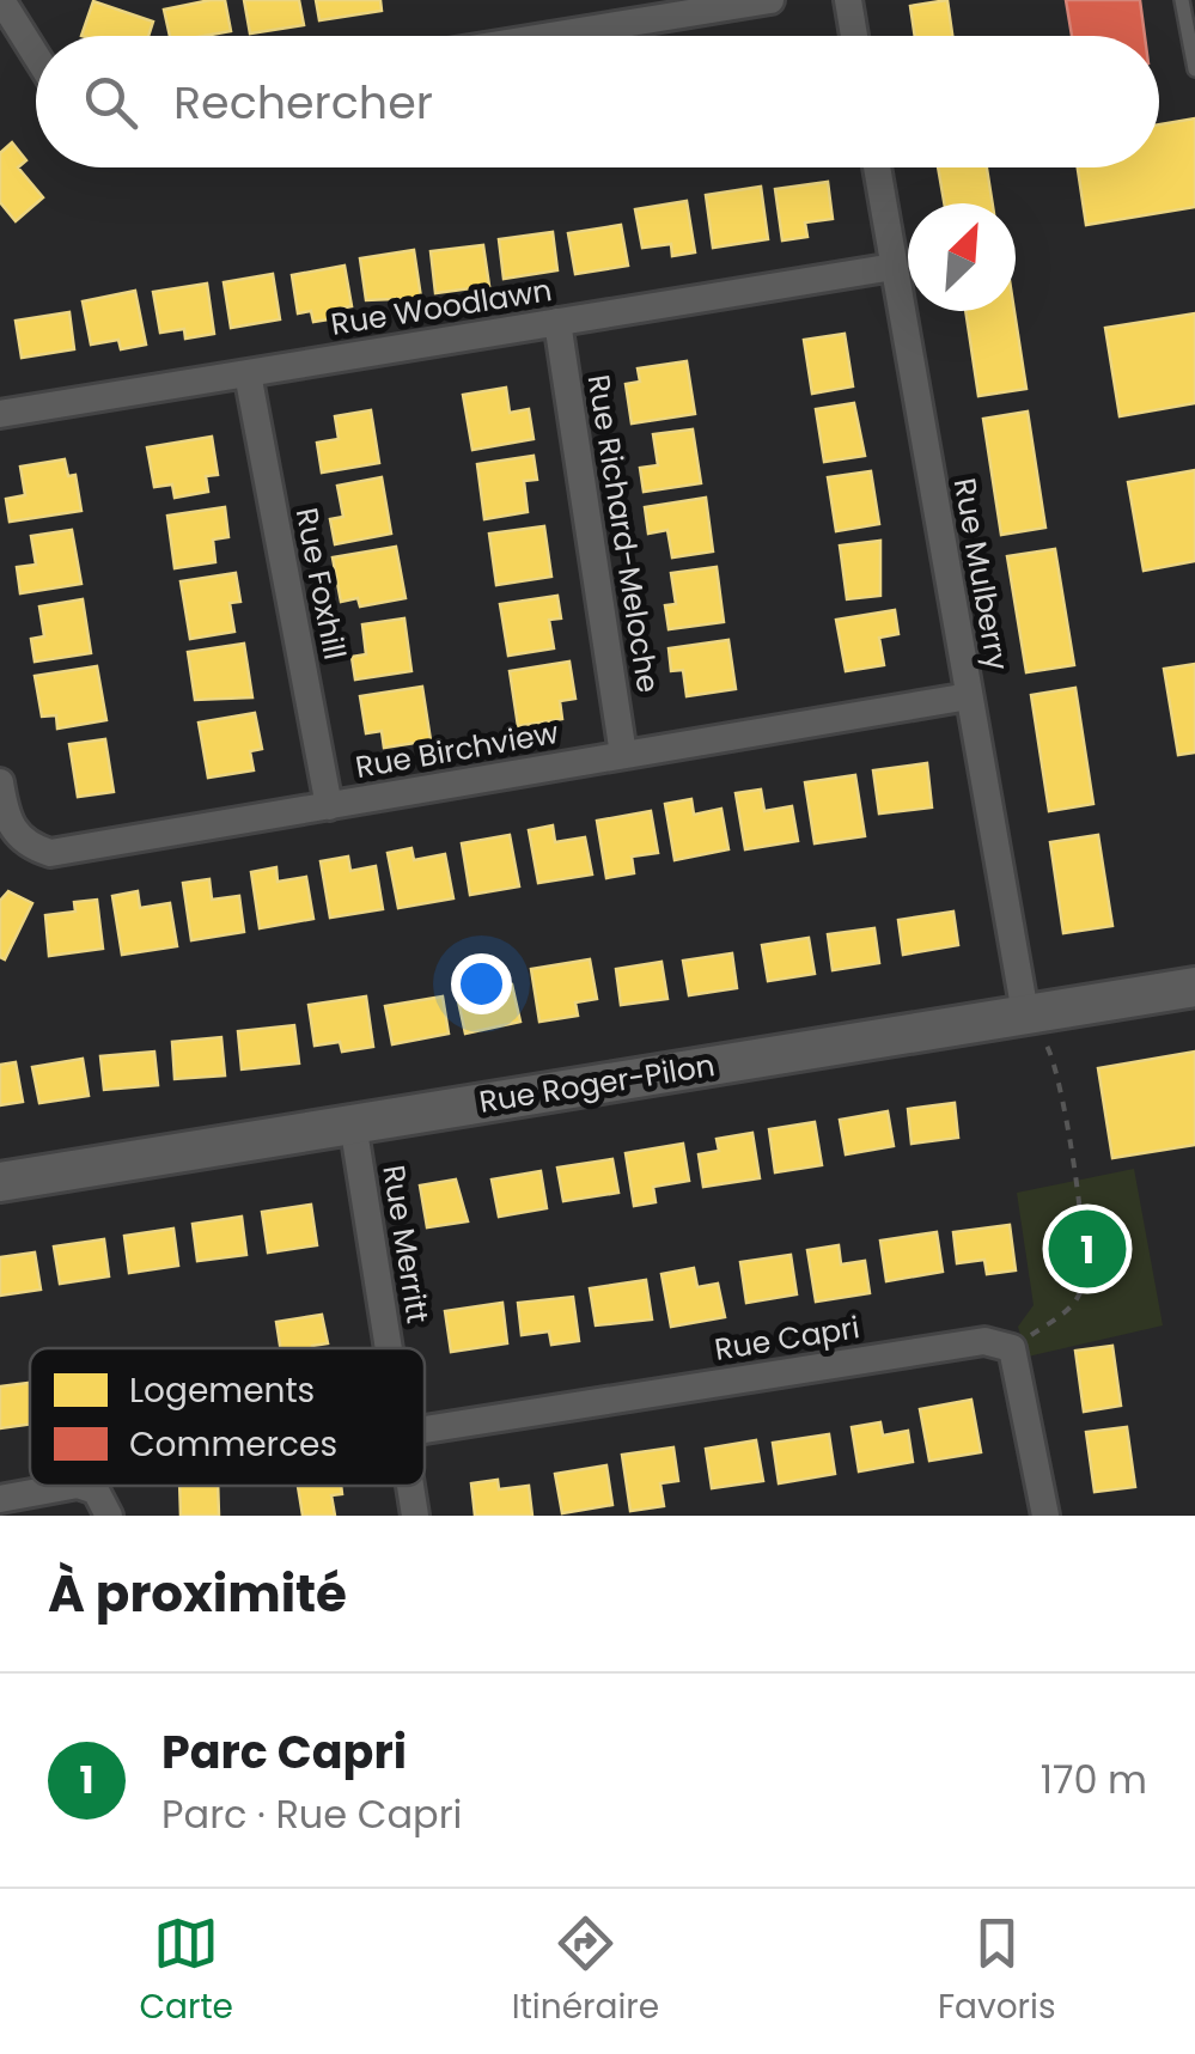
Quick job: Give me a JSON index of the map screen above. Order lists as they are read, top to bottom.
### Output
{
  "streets": {
    "street": [
      "Rue Woodlawn",
      "Rue Richard-Meloche",
      "Rue Mulberry",
      "Rue Foxhill",
      "Rue Birchview",
      "Rue Roger-Pilon",
      "Rue Merritt",
      "Rue Capri"
    ]
  },
  "crossings": [
    ["Rue Woodlawn", "Rue Richard-Meloche"],
    ["Rue Woodlawn", "Rue Mulberry"],
    ["Rue Woodlawn", "Rue Foxhill"],
    ["Rue Richard-Meloche", "Rue Birchview"],
    ["Rue Mulberry", "Rue Birchview"],
    ["Rue Mulberry", "Rue Roger-Pilon"],
    ["Rue Foxhill", "Rue Birchview"],
    ["Rue Roger-Pilon", "Rue Merritt"]
  ],
  "legend": ["Logements", "Commerces"],
  "north": "top right",
  "page": {
    "search": "Rechercher",
    "pins": "1",
    "heading": "À proximité",
    "list": [
      {
        "mark": "1",
        "name": "Parc Capri",
        "note": "Parc · Rue Capri",
        "value": "170 m"
      }
    ],
    "nav": ["Carte", "Itinéraire", "Favoris"]
  }
}
